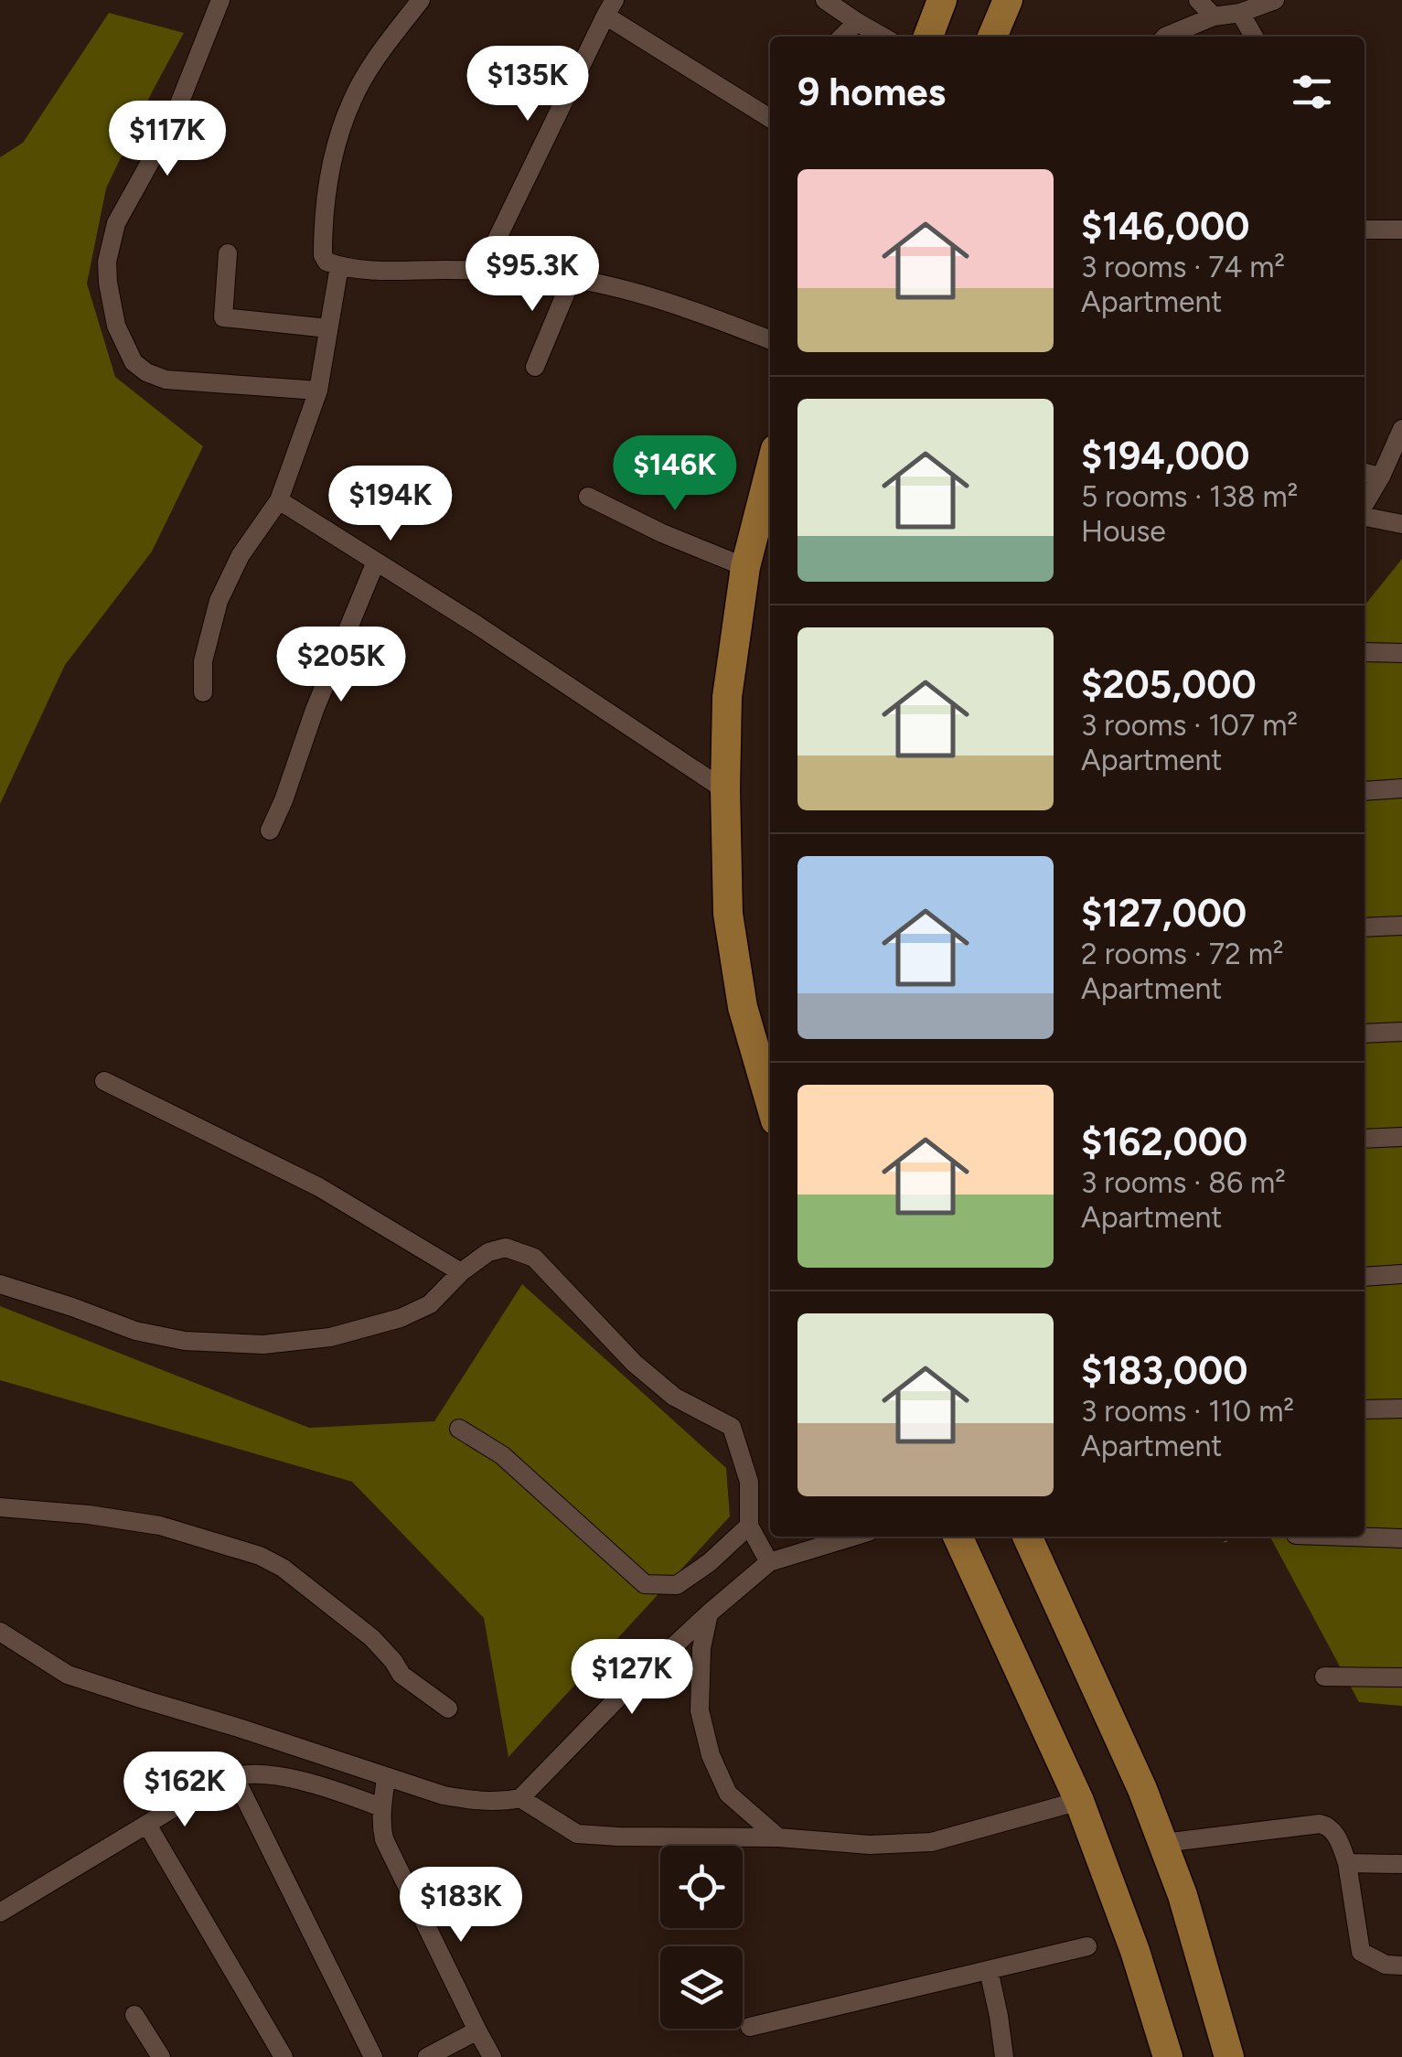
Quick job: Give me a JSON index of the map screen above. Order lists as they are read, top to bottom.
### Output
{
  "page": {
    "heading": "9 homes",
    "price": [
      "$135K",
      "$117K",
      "$95.3K",
      "$146K",
      "$194K",
      "$205K",
      "$127K",
      "$162K",
      "$183K"
    ],
    "list": [
      {
        "name": "$146,000",
        "note": "3 rooms · 74 m² · Apartment"
      },
      {
        "name": "$194,000",
        "note": "5 rooms · 138 m² · House"
      },
      {
        "name": "$205,000",
        "note": "3 rooms · 107 m² · Apartment"
      },
      {
        "name": "$127,000",
        "note": "2 rooms · 72 m² · Apartment"
      },
      {
        "name": "$162,000",
        "note": "3 rooms · 86 m² · Apartment"
      },
      {
        "name": "$183,000",
        "note": "3 rooms · 110 m² · Apartment"
      }
    ]
  }
}
